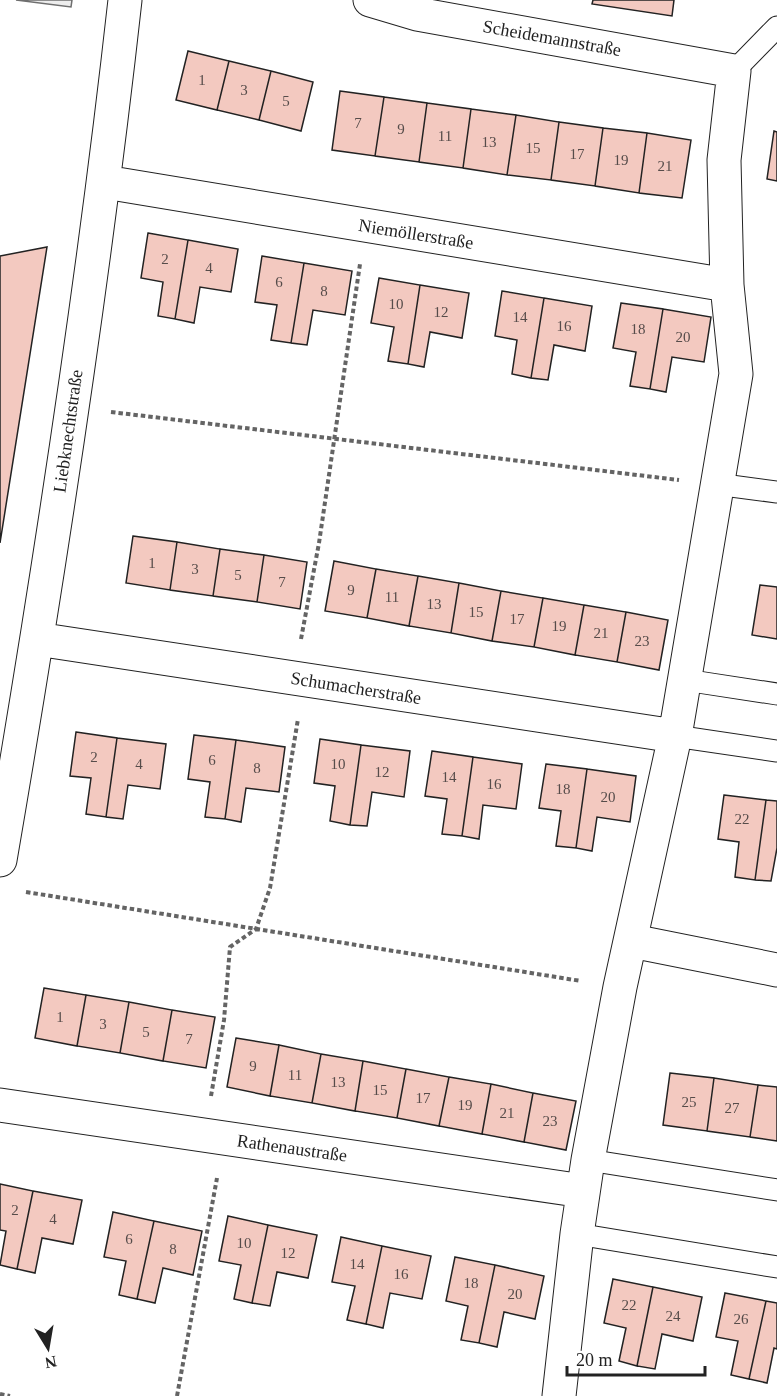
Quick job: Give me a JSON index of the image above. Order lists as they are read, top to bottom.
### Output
{
  "streets": {
    "street": [
      "Scheidemannstraße",
      "Niemöllerstraße",
      "Liebknechtstraße",
      "Schumacherstraße",
      "Rathenaustraße"
    ]
  },
  "crossings": [
    ["Niemöllerstraße", "Liebknechtstraße"],
    ["Liebknechtstraße", "Schumacherstraße"]
  ],
  "house_numbers": [
    "1",
    "3",
    "5",
    "7",
    "9",
    "11",
    "13",
    "15",
    "17",
    "19",
    "21",
    "2",
    "4",
    "6",
    "8",
    "10",
    "12",
    "14",
    "16",
    "18",
    "20",
    "1",
    "3",
    "5",
    "7",
    "9",
    "11",
    "13",
    "15",
    "17",
    "19",
    "21",
    "23",
    "2",
    "6",
    "4",
    "10",
    "8",
    "12",
    "14",
    "16",
    "18",
    "20",
    "22",
    "1",
    "3",
    "5",
    "7",
    "9",
    "11",
    "13",
    "15",
    "17",
    "25",
    "19",
    "27",
    "21",
    "23",
    "2",
    "4",
    "6",
    "10",
    "8",
    "12",
    "14",
    "16",
    "18",
    "20",
    "22",
    "24",
    "26"
  ],
  "scale_bar": "20 m",
  "north": "bottom"
}
